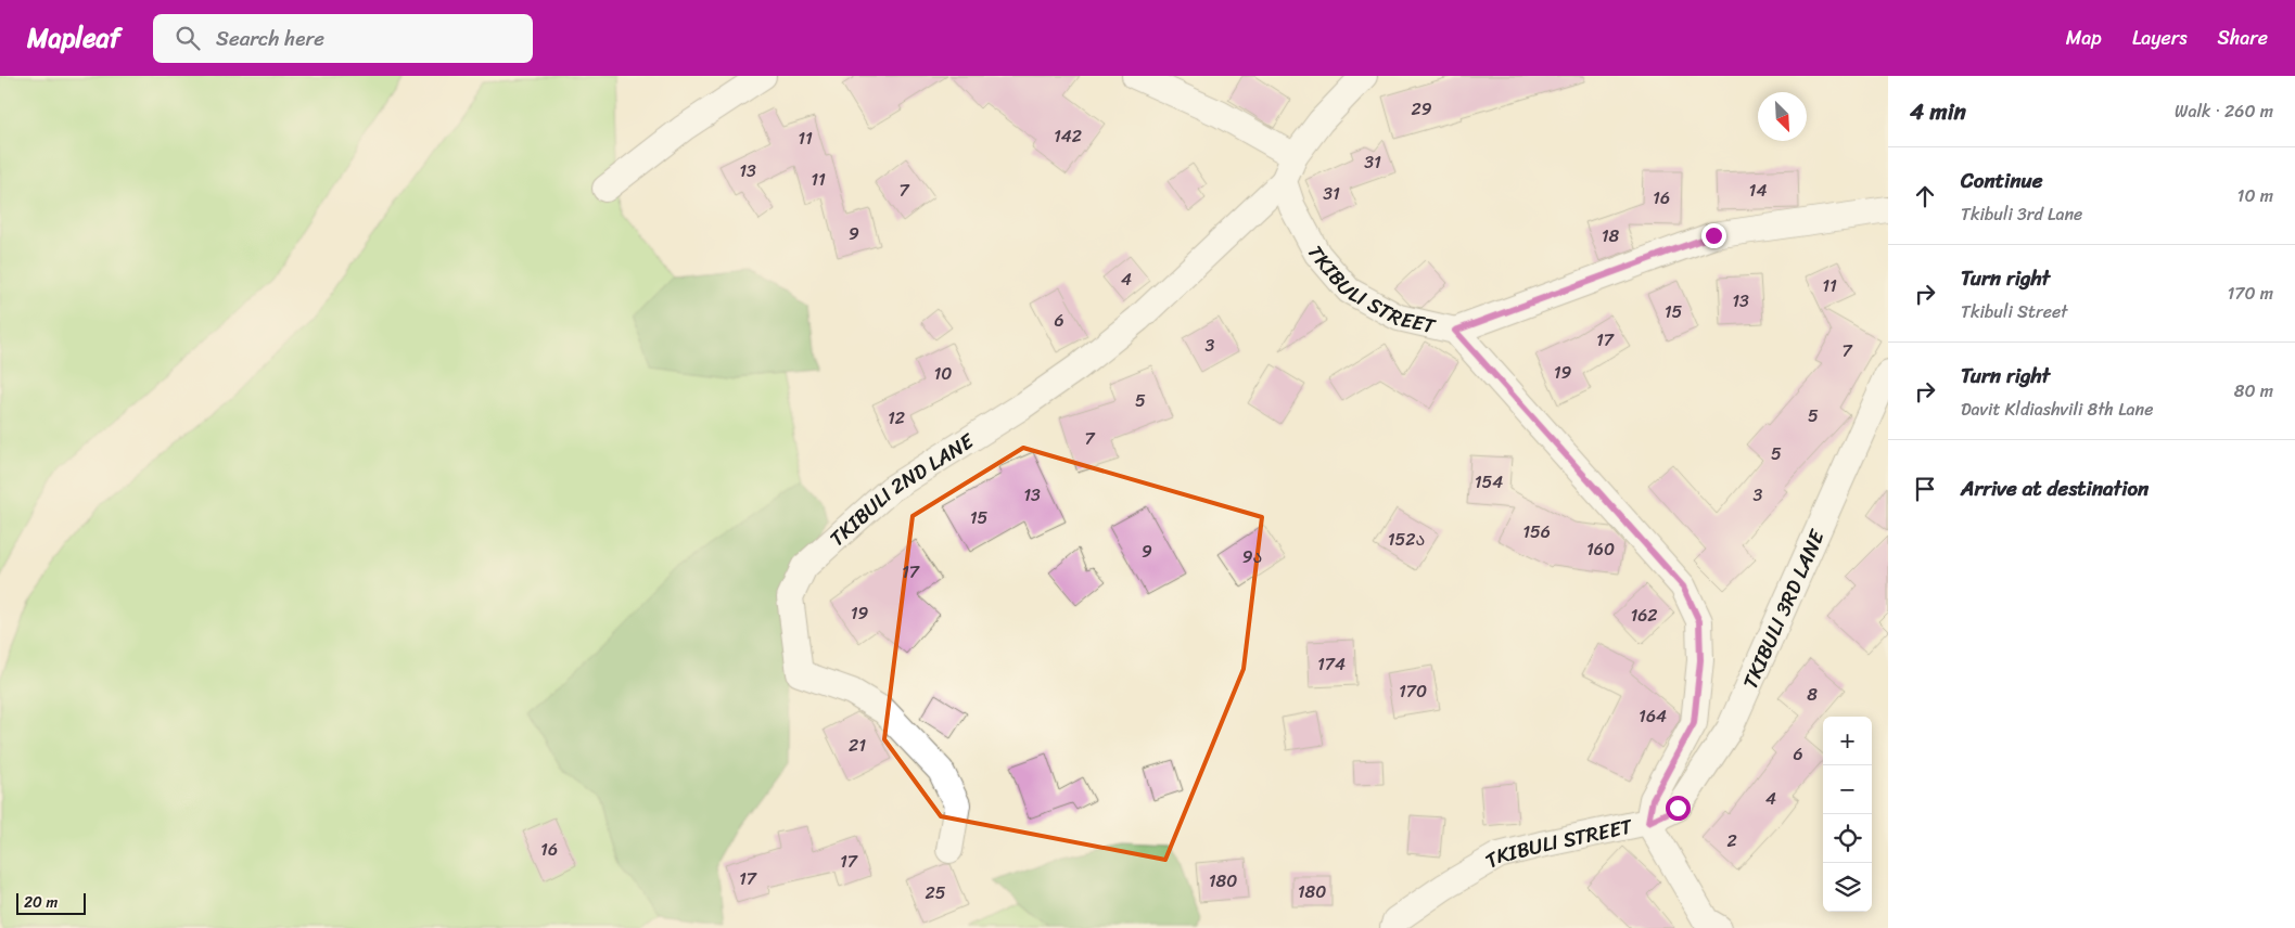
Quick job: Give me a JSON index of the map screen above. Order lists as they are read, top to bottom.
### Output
{
  "streets": {
    "street": ["TKIBULI STREET", "TKIBULI 2ND LANE", "TKIBULI 3RD LANE"]
  },
  "crossings": [
    ["TKIBULI STREET", "TKIBULI 2ND LANE"],
    ["TKIBULI STREET", "TKIBULI 3RD LANE"]
  ],
  "house_numbers": [
    "29",
    "142",
    "11",
    "31",
    "13",
    "11",
    "7",
    "14",
    "31",
    "16",
    "9",
    "18",
    "4",
    "11",
    "13",
    "15",
    "6",
    "17",
    "3",
    "7",
    "19",
    "10",
    "5",
    "5",
    "12",
    "7",
    "5",
    "154",
    "13",
    "3",
    "15",
    "156",
    "152ა",
    "160",
    "9",
    "9ა",
    "17",
    "19",
    "162",
    "174",
    "170",
    "8",
    "164",
    "21",
    "6",
    "4",
    "2",
    "16",
    "17",
    "17",
    "180",
    "180",
    "25"
  ],
  "scale_bar": "20 m",
  "north": "bottom right",
  "page": {
    "header": "Mapleaf",
    "search": "Search here",
    "nav": ["Map", "Layers", "Share"],
    "heading": ["4 min", "Walk · 260 m"],
    "list": [
      ["Continue", "Tkibuli 3rd Lane", "10 m"],
      ["Turn right", "Tkibuli Street", "170 m"],
      ["Turn right", "Davit Kldiashvili 8th Lane", "80 m"],
      "Arrive at destination"
    ],
    "map_buttons": ["+", "−"],
    "scale": "20 m"
  }
}
